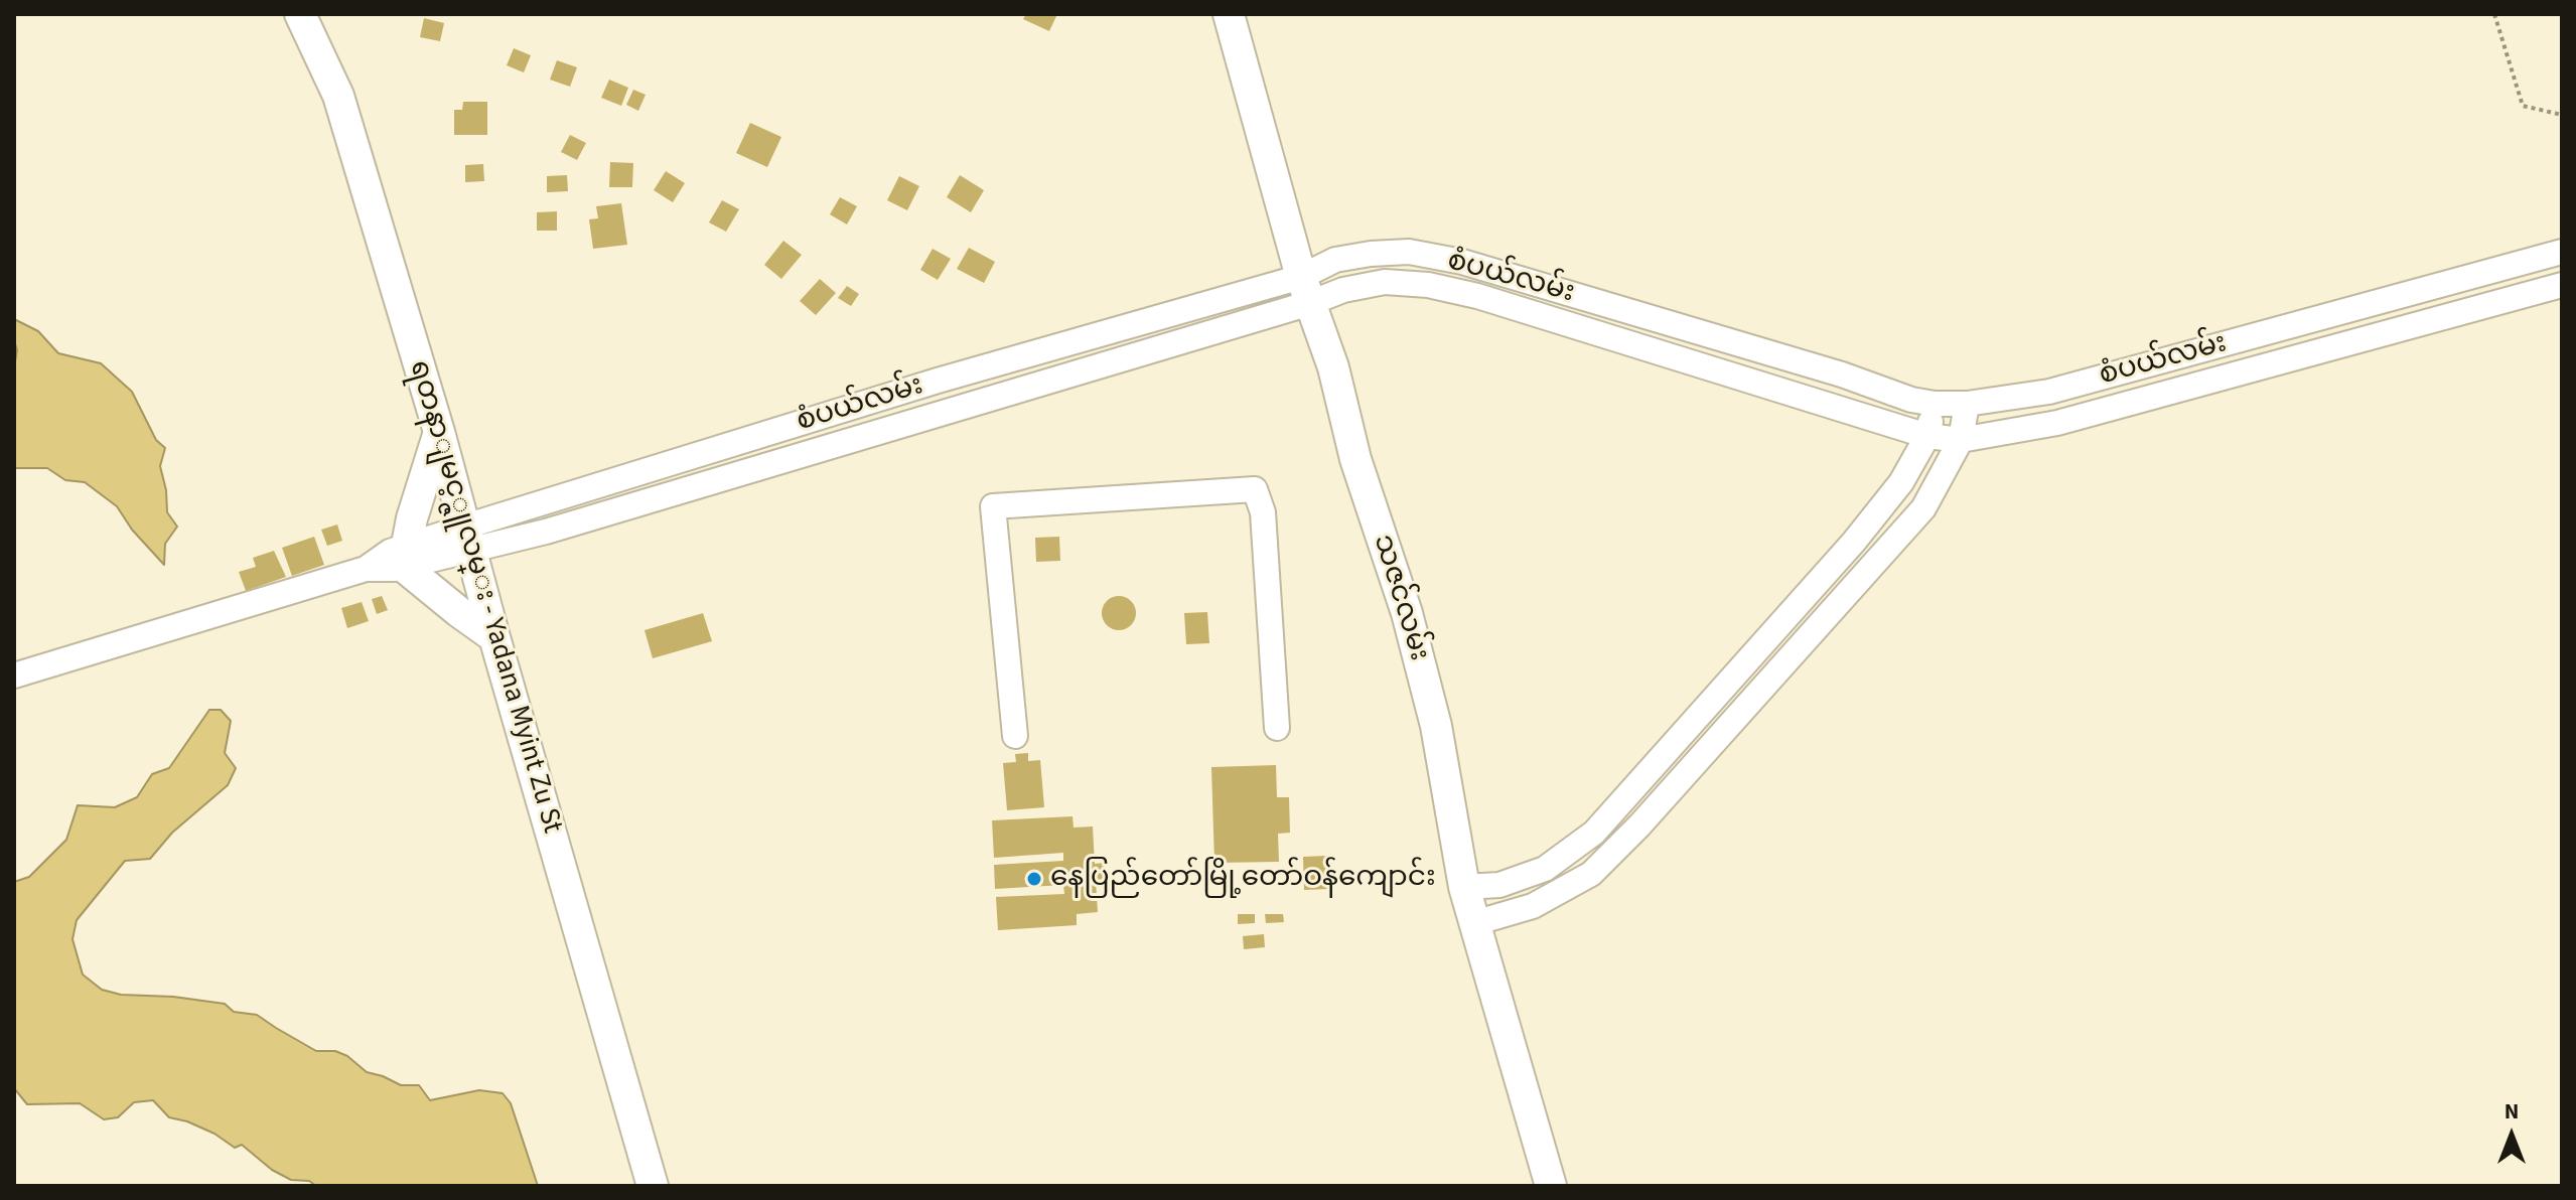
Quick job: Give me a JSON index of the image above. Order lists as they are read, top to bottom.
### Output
{
  "streets": {
    "main road": ["ရတနာျမင့္ဇူလမ္း - Yadana Myint Zu St", "သဇင်လမ်း"],
    "street": ["စံပယ်လမ်း"]
  },
  "crossings": [
    ["စံပယ်လမ်း", "ရတနာျမင့္ဇူလမ္း - Yadana Myint Zu St"],
    ["စံပယ်လမ်း", "သဇင်လမ်း"]
  ],
  "places": ["နေပြည်တော်မြို့တော်ဝန်ကျောင်း"],
  "north": "top"
}
